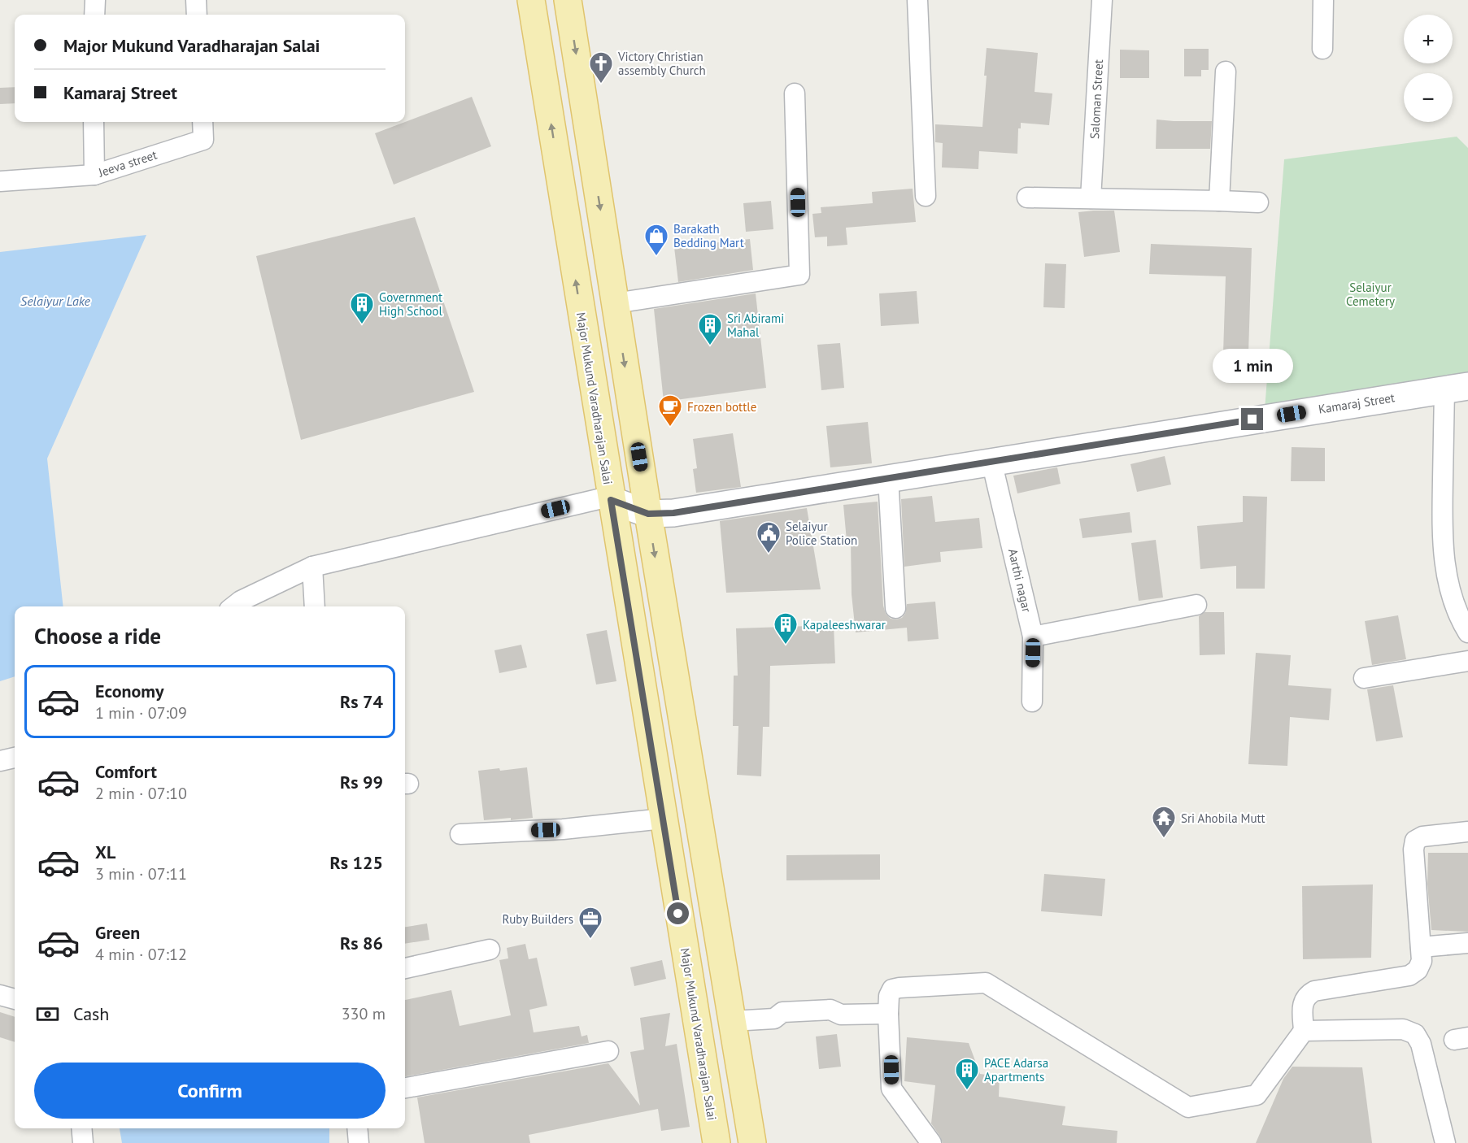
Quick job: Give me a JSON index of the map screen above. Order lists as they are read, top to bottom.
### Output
{
  "streets": {
    "main road": ["Major Mukund Varadharajan Salai"],
    "street": [
      "Saloman Street",
      "Jeeva street",
      "Kamaraj Street",
      "Aarthi nagar"
    ]
  },
  "crossings": [
    ["Major Mukund Varadharajan Salai", "Kamaraj Street"],
    ["Kamaraj Street", "Aarthi nagar"]
  ],
  "water": ["Selaiyur Lake"],
  "parks": ["Selaiyur Cemetery"],
  "places": {
    "church": ["Victory Christian assembly Church"],
    "shop": ["Barakath Bedding Mart"],
    "building": [
      "Government High School",
      "Sri Abirami Mahal",
      "Kapaleeshwarar",
      "PACE Adarsa Apartments"
    ],
    "cafe": ["Frozen bottle"],
    "public building": ["Selaiyur Police Station"],
    "temple": ["Sri Ahobila Mutt"],
    "office": ["Ruby Builders"]
  },
  "page": {
    "map_buttons": ["+", "−"],
    "banner": ["Major Mukund Varadharajan Salai", "Kamaraj Street"],
    "bubble": "1 min",
    "heading": "Choose a ride",
    "list": [
      {
        "name": "Economy",
        "note": "1 min · 07:09",
        "value": "Rs 74"
      },
      {
        "name": "Comfort",
        "note": "2 min · 07:10",
        "value": "Rs 99"
      },
      {
        "name": "XL",
        "note": "3 min · 07:11",
        "value": "Rs 125"
      },
      {
        "name": "Green",
        "note": "4 min · 07:12",
        "value": "Rs 86"
      }
    ],
    "pay": ["Cash", "330 m"],
    "buttons": "Confirm"
  }
}
